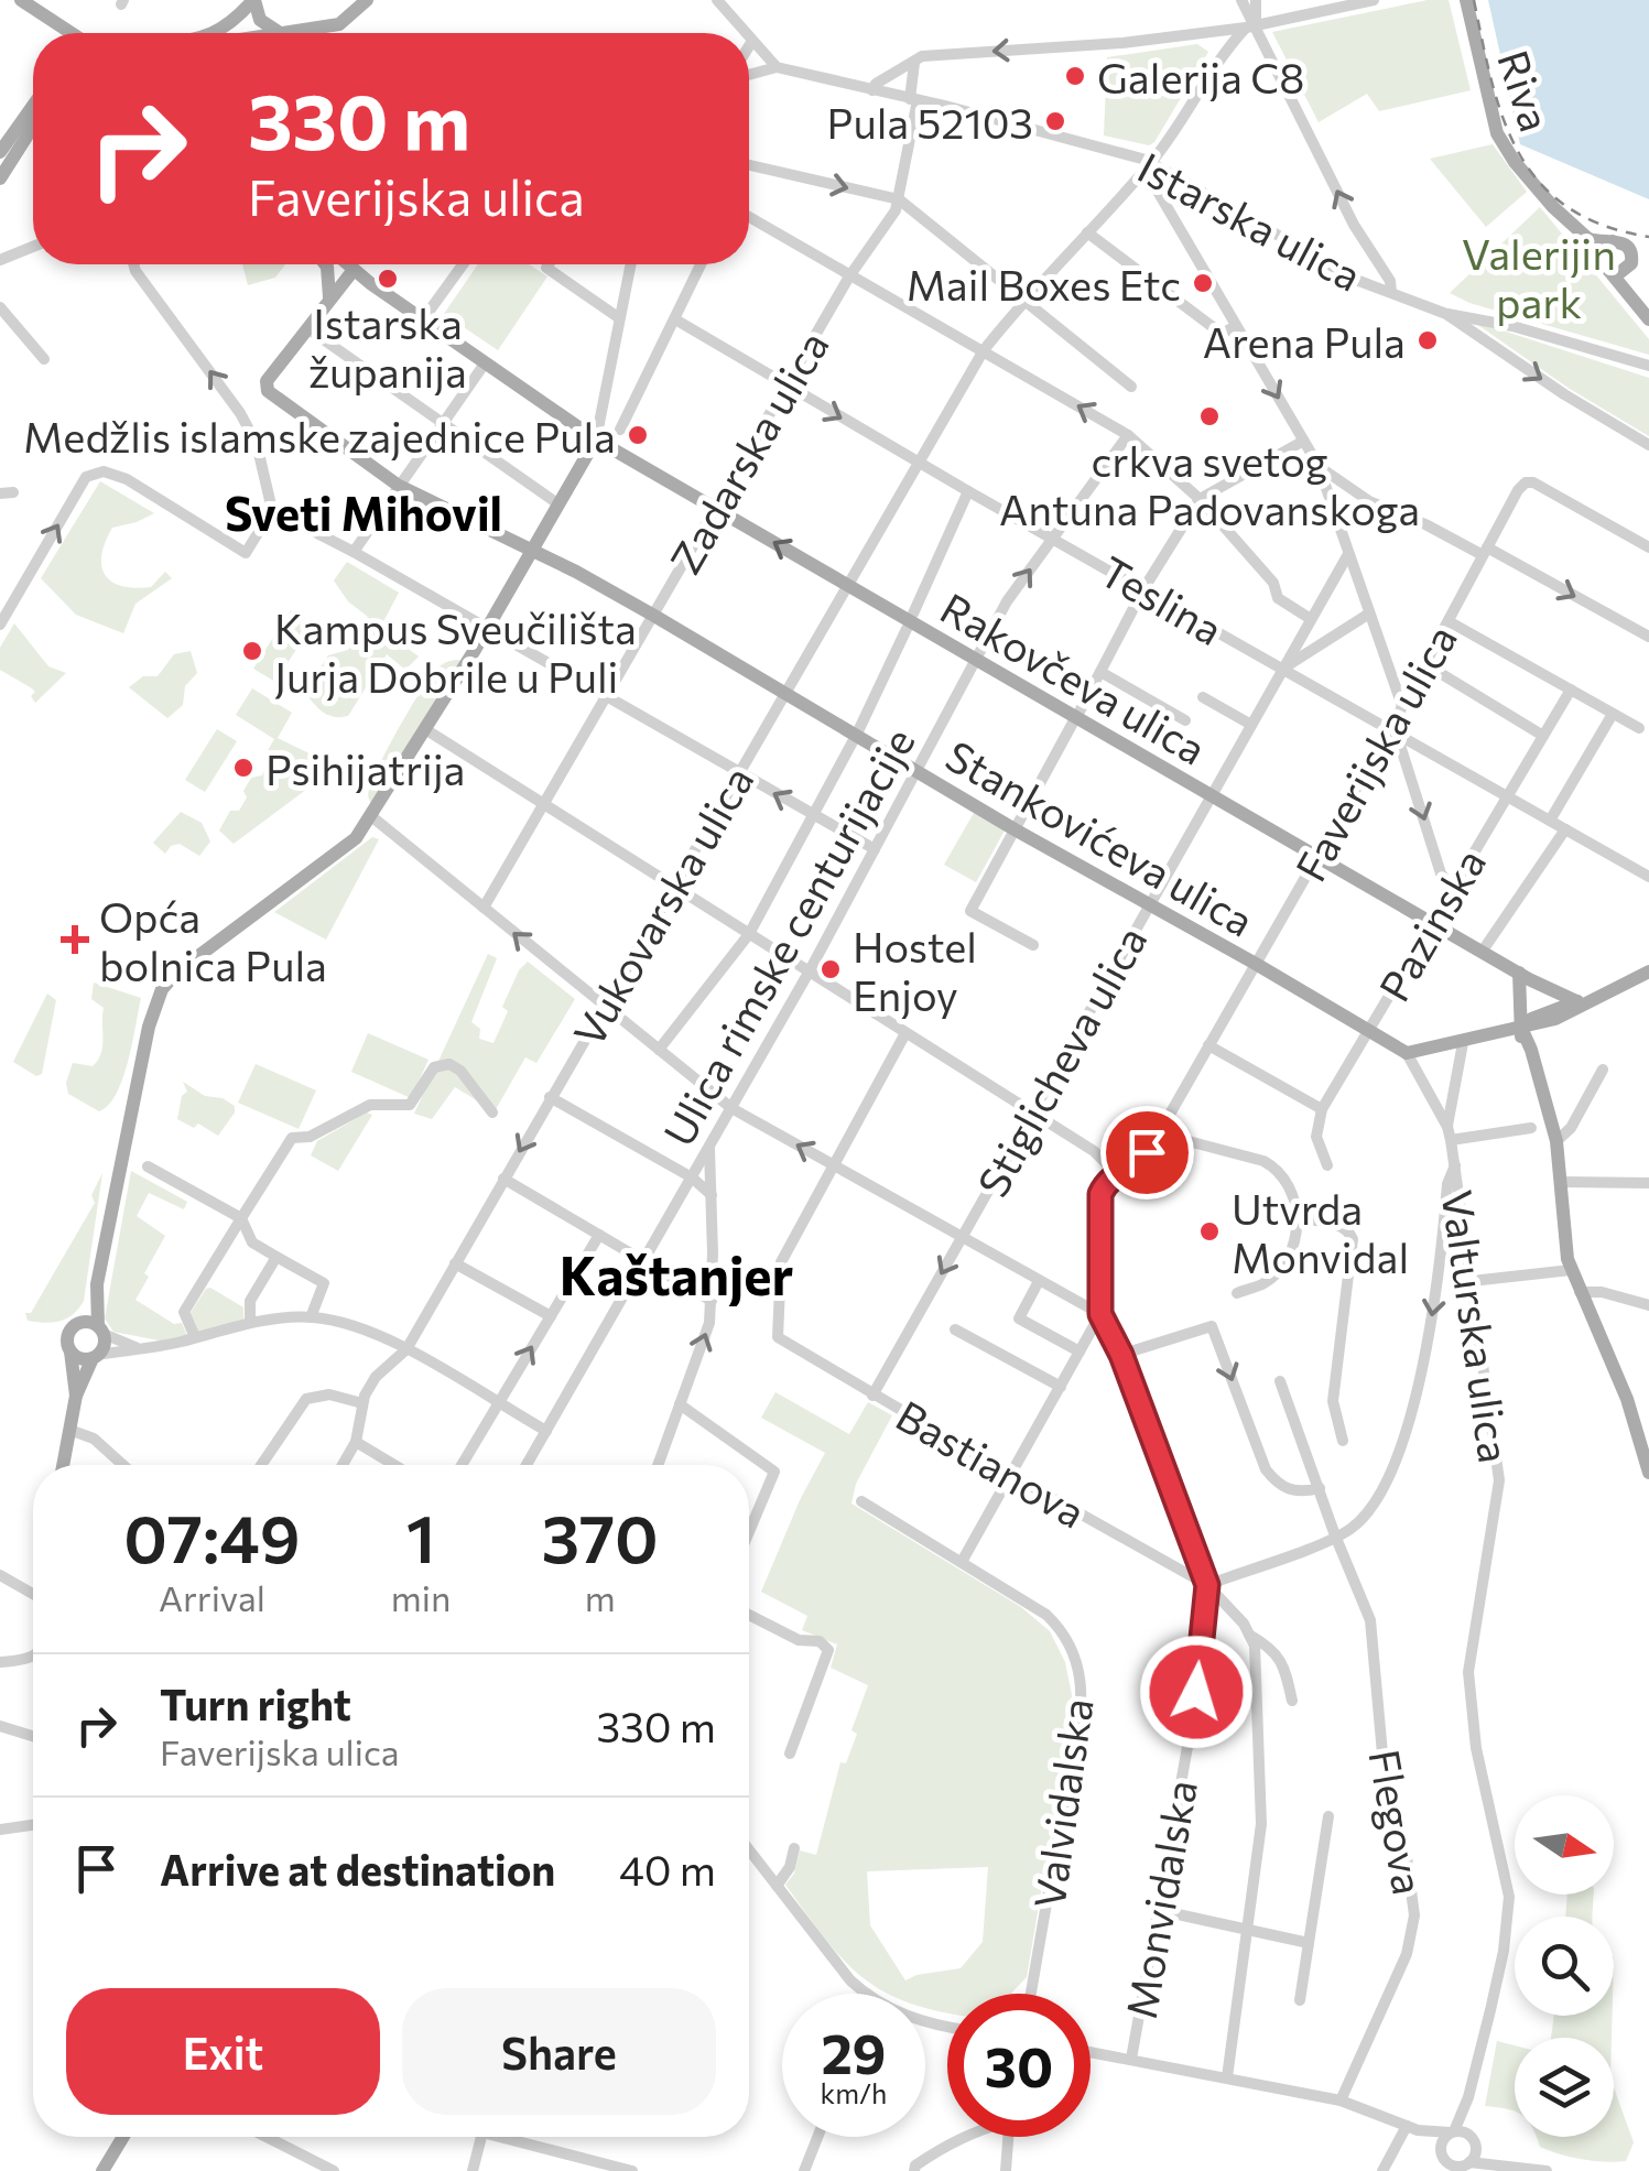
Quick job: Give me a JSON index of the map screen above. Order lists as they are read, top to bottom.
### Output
{
  "streets": {
    "main road": ["Riva", "Rakovčeva ulica", "Stankovićeva ulica"],
    "street": [
      "Istarska ulica",
      "Zadarska ulica",
      "Teslina",
      "Faverijska ulica",
      "Vukovarska ulica",
      "Pazinska",
      "Ulica rimske centurijacije",
      "Stiglicheva ulica",
      "Valturska ulica",
      "Bastianova",
      "Valvidalska",
      "Flegova",
      "Monvidalska"
    ]
  },
  "crossings": [
    ["Istarska ulica", "Zadarska ulica"],
    ["Istarska ulica", "Vukovarska ulica"],
    ["Zadarska ulica", "Teslina"],
    ["Zadarska ulica", "Rakovčeva ulica"],
    ["Zadarska ulica", "Stankovićeva ulica"],
    ["Teslina", "Faverijska ulica"],
    ["Teslina", "Vukovarska ulica"],
    ["Teslina", "Pazinska"],
    ["Teslina", "Ulica rimske centurijacije"],
    ["Teslina", "Stiglicheva ulica"],
    ["Rakovčeva ulica", "Faverijska ulica"],
    ["Rakovčeva ulica", "Vukovarska ulica"],
    ["Rakovčeva ulica", "Pazinska"],
    ["Rakovčeva ulica", "Ulica rimske centurijacije"],
    ["Rakovčeva ulica", "Stiglicheva ulica"],
    ["Faverijska ulica", "Stankovićeva ulica"],
    ["Faverijska ulica", "Monvidalska"],
    ["Stankovićeva ulica", "Vukovarska ulica"],
    ["Stankovićeva ulica", "Pazinska"],
    ["Stankovićeva ulica", "Ulica rimske centurijacije"],
    ["Stankovićeva ulica", "Stiglicheva ulica"],
    ["Stiglicheva ulica", "Bastianova"],
    ["Bastianova", "Monvidalska"]
  ],
  "districts": ["Sveti Mihovil", "Kaštanjer"],
  "parks": ["Valerijin park"],
  "places": {
    "other": [
      "Galerija C8",
      "Pula 52103",
      "Istarska županija",
      "Mail Boxes Etc",
      "Arena Pula",
      "crkva svetog Antuna Padovanskoga",
      "Medžlis islamske zajednice Pula",
      "Kampus Sveučilišta Jurja Dobrile u Puli",
      "Psihijatrija",
      "Hostel Enjoy",
      "Utvrda Monvidal"
    ],
    "health": ["Opća bolnica Pula"]
  },
  "north": "right",
  "page": {
    "turn": ["330 m", "Faverijska ulica"],
    "eta": [
      "07:49",
      "Arrival",
      "1",
      "min",
      "370",
      "m"
    ],
    "list": [
      {
        "name": "Turn right",
        "note": "Faverijska ulica",
        "value": "330 m"
      },
      {
        "name": "Arrive at destination",
        "value": "40 m"
      }
    ],
    "buttons": ["Exit", "Share"],
    "speed": "29 km/h",
    "limit": "30"
  }
}
